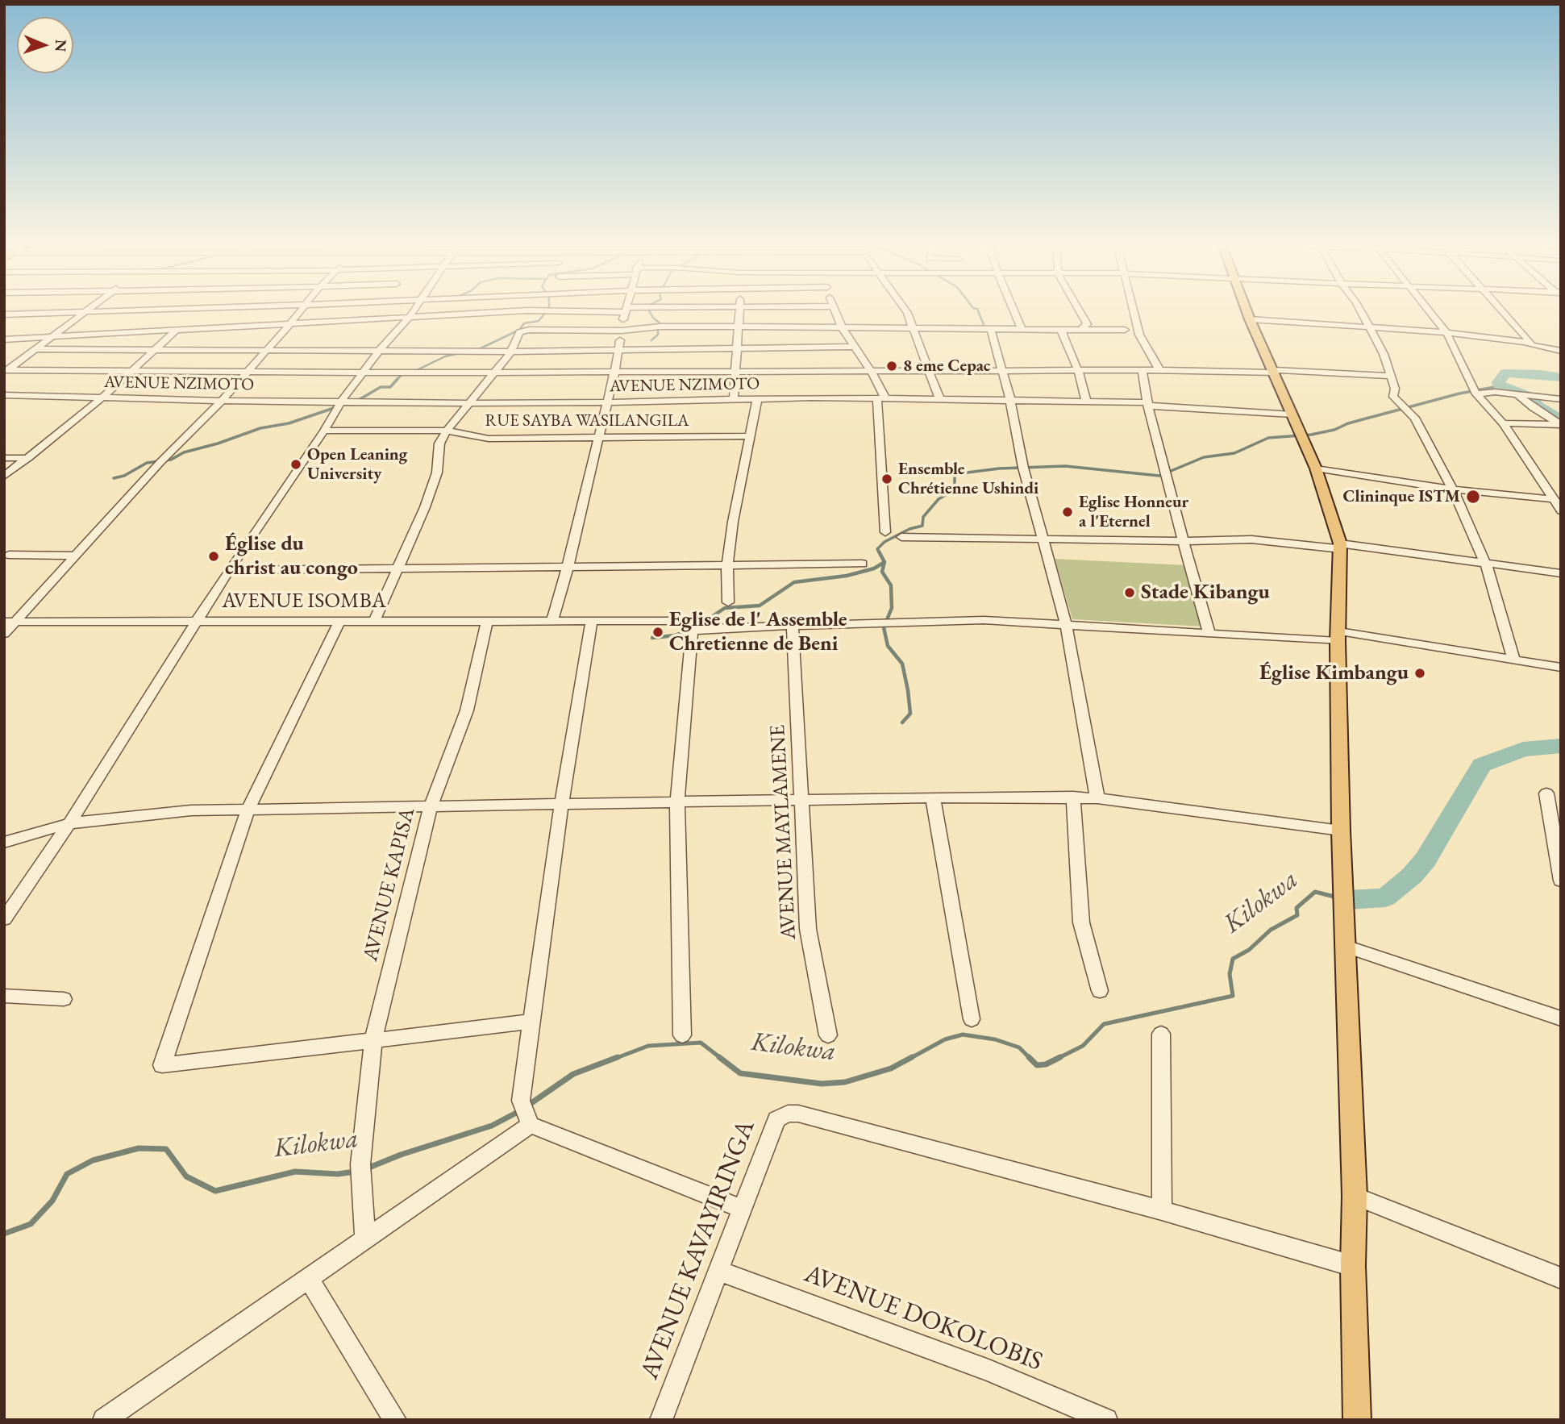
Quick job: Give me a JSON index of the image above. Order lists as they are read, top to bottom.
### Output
{
  "streets": {
    "street": [
      "AVENUE NZIMOTO",
      "RUE SAYBA WASILANGILA",
      "AVENUE ISOMBA",
      "AVENUE MAYLAMENE",
      "AVENUE KAPISA",
      "AVENUE KAVAYIRINGA",
      "AVENUE DOKOLOBIS"
    ]
  },
  "crossings": [
    ["AVENUE ISOMBA", "AVENUE MAYLAMENE"],
    ["AVENUE ISOMBA", "AVENUE KAPISA"],
    ["AVENUE KAVAYIRINGA", "AVENUE DOKOLOBIS"]
  ],
  "water": ["Kilokwa"],
  "places": [
    "8 eme Cepac",
    "Open Leaning University",
    "Ensemble Chrétienne Ushindi",
    "Clininque ISTM",
    "Eglise Honneur a l'Eternel",
    "Église du christ au congo",
    "Stade Kibangu",
    "Eglise de l' Assemble Chretienne de Beni",
    "Église Kimbangu"
  ],
  "north": "right"
}
